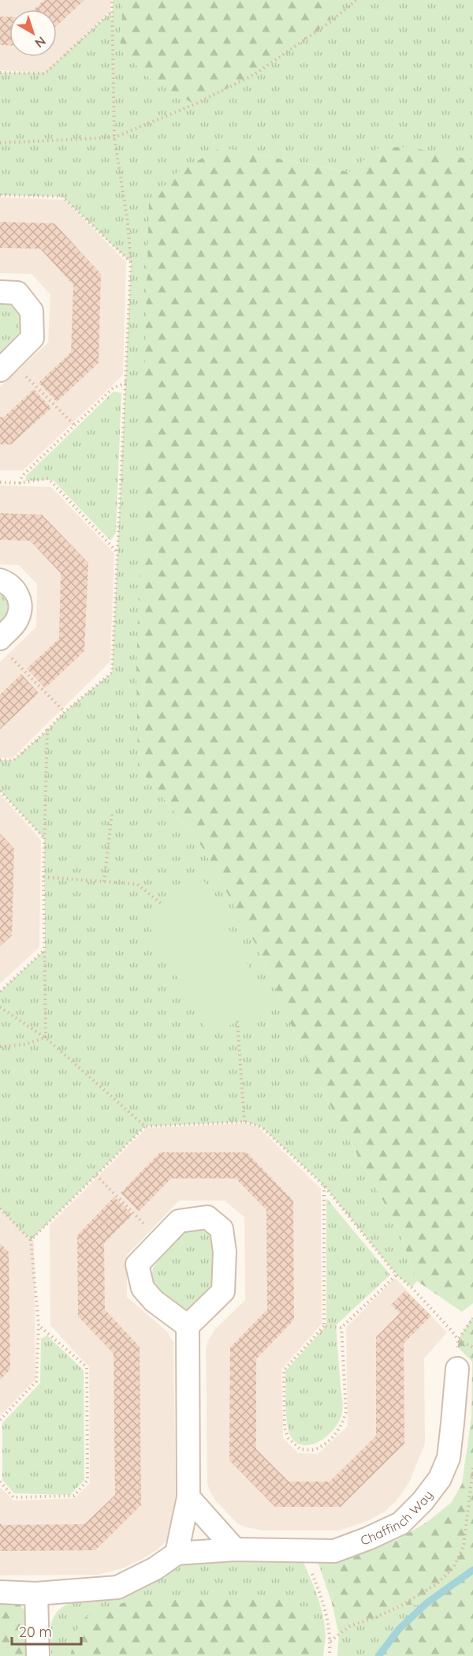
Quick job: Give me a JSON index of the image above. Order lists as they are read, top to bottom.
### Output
{
  "streets": {
    "street": ["Chaffinch Way"]
  },
  "scale_bar": "20 m",
  "north": "bottom right"
}
